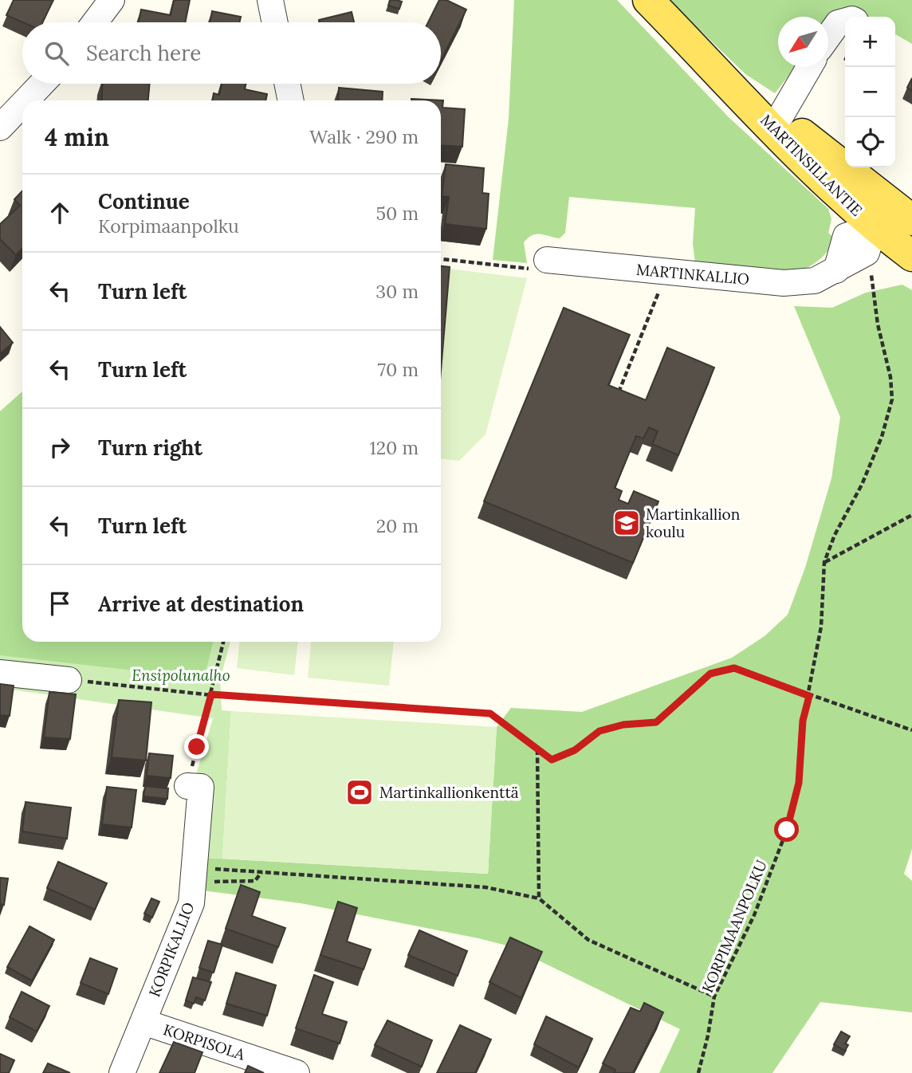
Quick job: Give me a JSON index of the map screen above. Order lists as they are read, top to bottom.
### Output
{
  "streets": {
    "main road": ["MARTINSILLANTIE"],
    "street": ["MARTINKALLIO", "KORPIKALLIO", "KORPISOLA"],
    "path": ["KORPIMAANPOLKU"]
  },
  "crossings": [
    ["MARTINSILLANTIE", "MARTINKALLIO"],
    ["KORPIKALLIO", "KORPISOLA"]
  ],
  "parks": ["Ensipolunalho"],
  "places": {
    "school or university": ["Martinkallion koulu"],
    "sports": ["Martinkallionkenttä"]
  },
  "north": "bottom left",
  "page": {
    "map_buttons": ["+", "−"],
    "search": "Search here",
    "heading": ["4 min", "Walk · 290 m"],
    "list": [
      ["Continue", "Korpimaanpolku", "50 m"],
      ["Turn left", "30 m"],
      ["Turn left", "70 m"],
      ["Turn right", "120 m"],
      ["Turn left", "20 m"],
      "Arrive at destination"
    ]
  }
}
